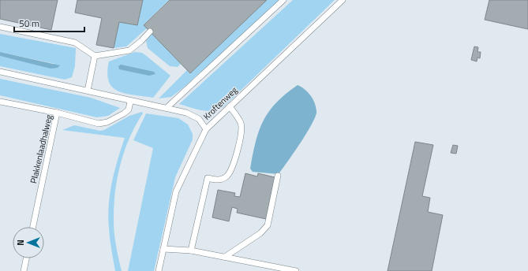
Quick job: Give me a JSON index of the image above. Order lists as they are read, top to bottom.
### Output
{
  "streets": {
    "lane": ["Kroftenweg", "Plakkenlaadhalweg"]
  },
  "scale_bar": "50 m",
  "north": "left"
}
